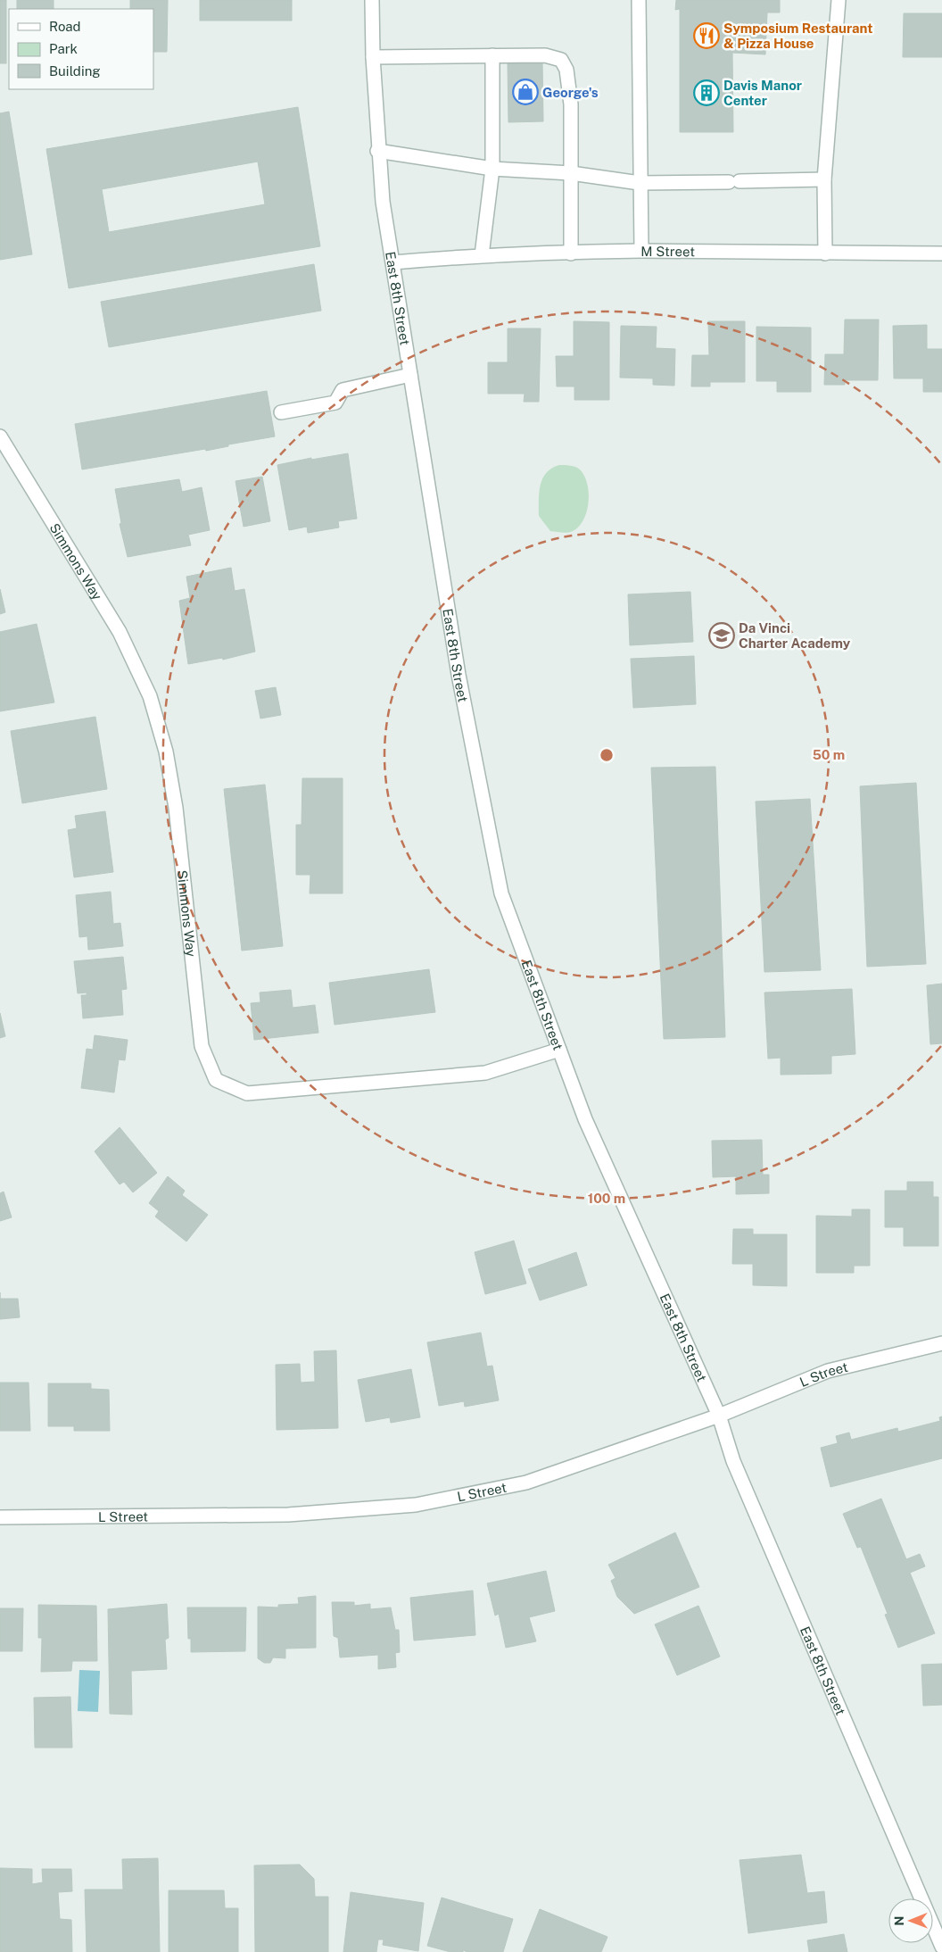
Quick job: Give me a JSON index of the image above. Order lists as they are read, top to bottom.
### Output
{
  "streets": {
    "street": [
      "M Street",
      "East 8th Street",
      "Simmons Way",
      "L Street"
    ]
  },
  "crossings": [
    ["M Street", "East 8th Street"],
    ["East 8th Street", "Simmons Way"],
    ["East 8th Street", "L Street"]
  ],
  "places": {
    "restaurant": ["Symposium Restaurant & Pizza House"],
    "shop": ["George's"],
    "building": ["Davis Manor Center"],
    "school or university": ["Da Vinci Charter Academy"]
  },
  "legend": ["Road", "Park", "Building"],
  "north": "left",
  "rings": ["50 m", "100 m"]
}
